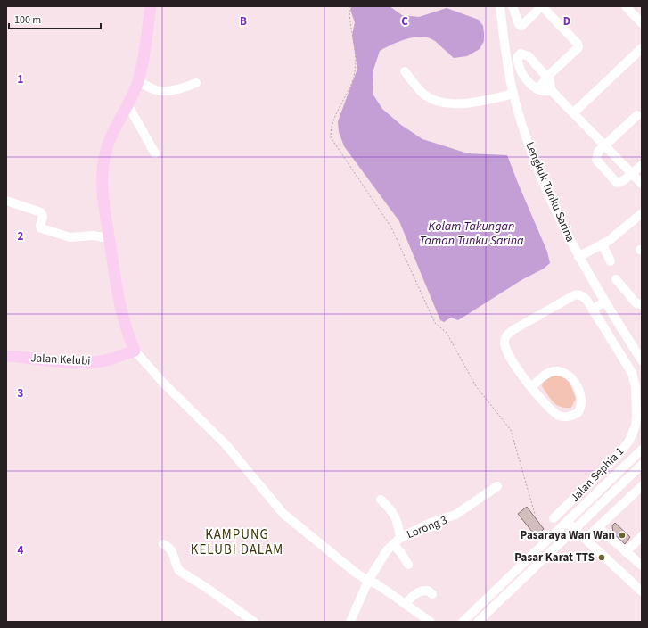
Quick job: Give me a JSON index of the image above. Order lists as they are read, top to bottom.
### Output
{
  "streets": {
    "main road": ["Jalan Kelubi"],
    "street": ["Lengkuk Tunku Sarina", "Jalan Sephia 1", "Lorong 3"]
  },
  "districts": ["KAMPUNG KELUBI DALAM"],
  "water": ["Kolam Takungan Taman Tunku Sarina"],
  "places": ["Pasaraya Wan Wan", "Pasar Karat TTS"],
  "scale_bar": "100 m",
  "grid": {
    "columns": ["B", "C", "D"],
    "rows": [
      "1",
      "2",
      "3",
      "4"
    ]
  }
}
